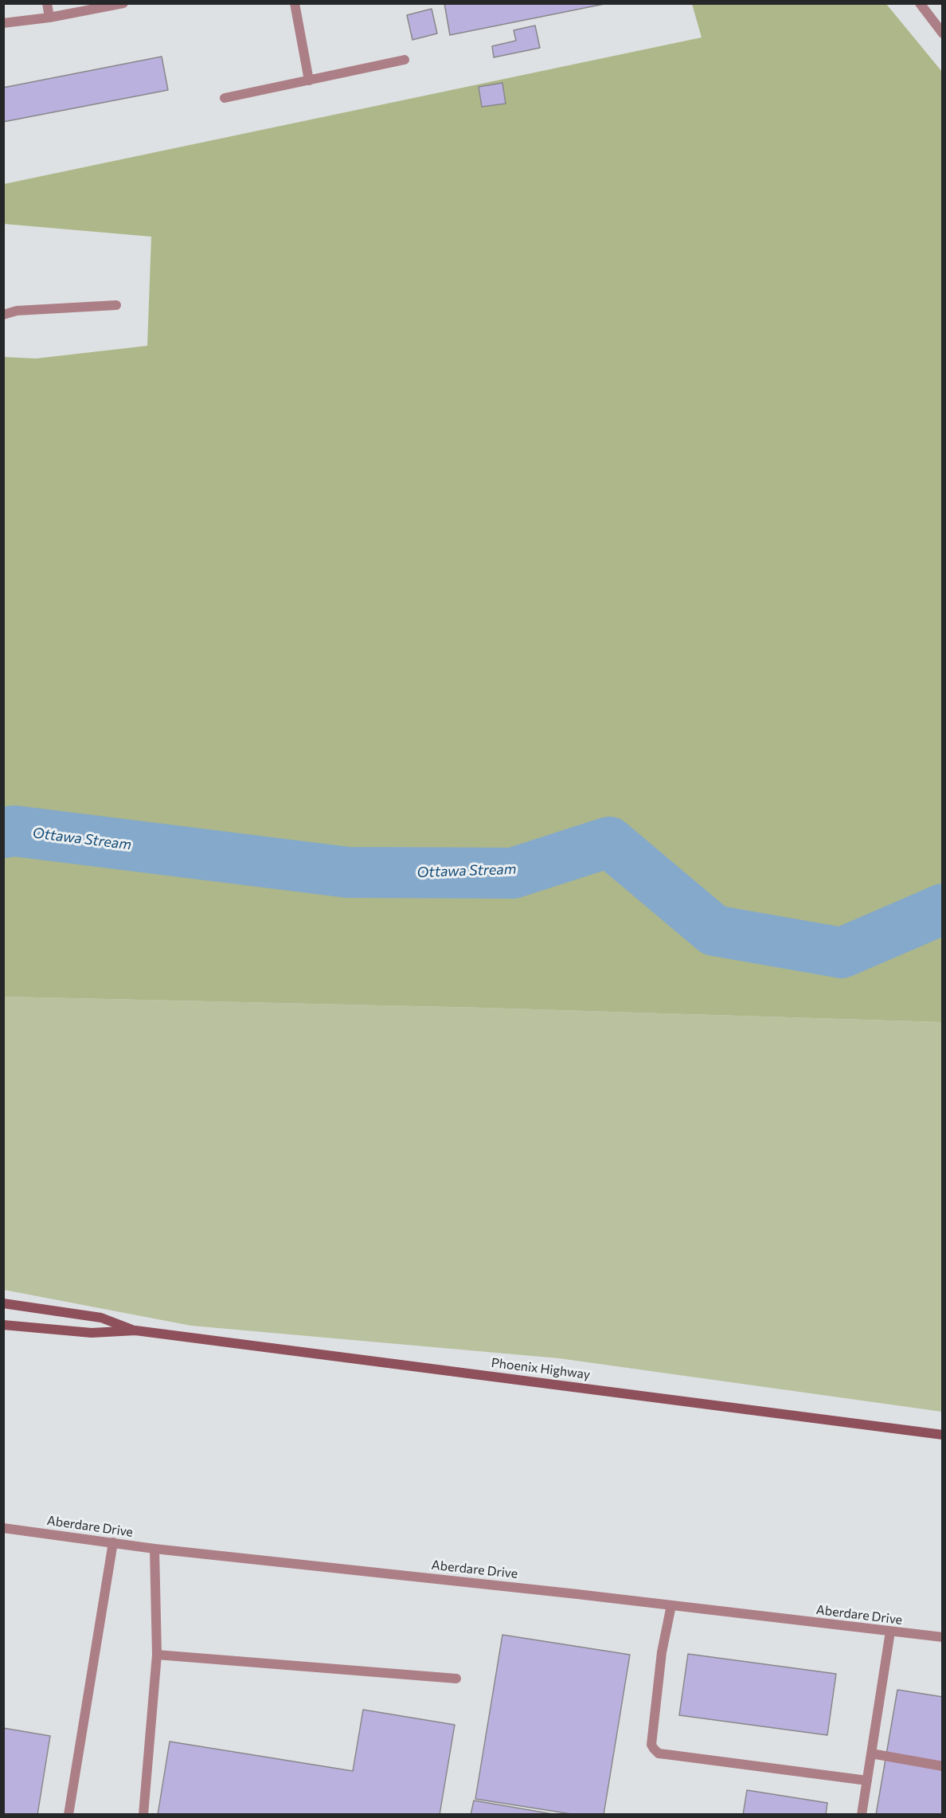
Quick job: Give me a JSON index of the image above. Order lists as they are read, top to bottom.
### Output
{
  "streets": {
    "main road": ["Phoenix Highway"],
    "street": ["Aberdare Drive"]
  },
  "water": ["Ottawa Stream"]
}
